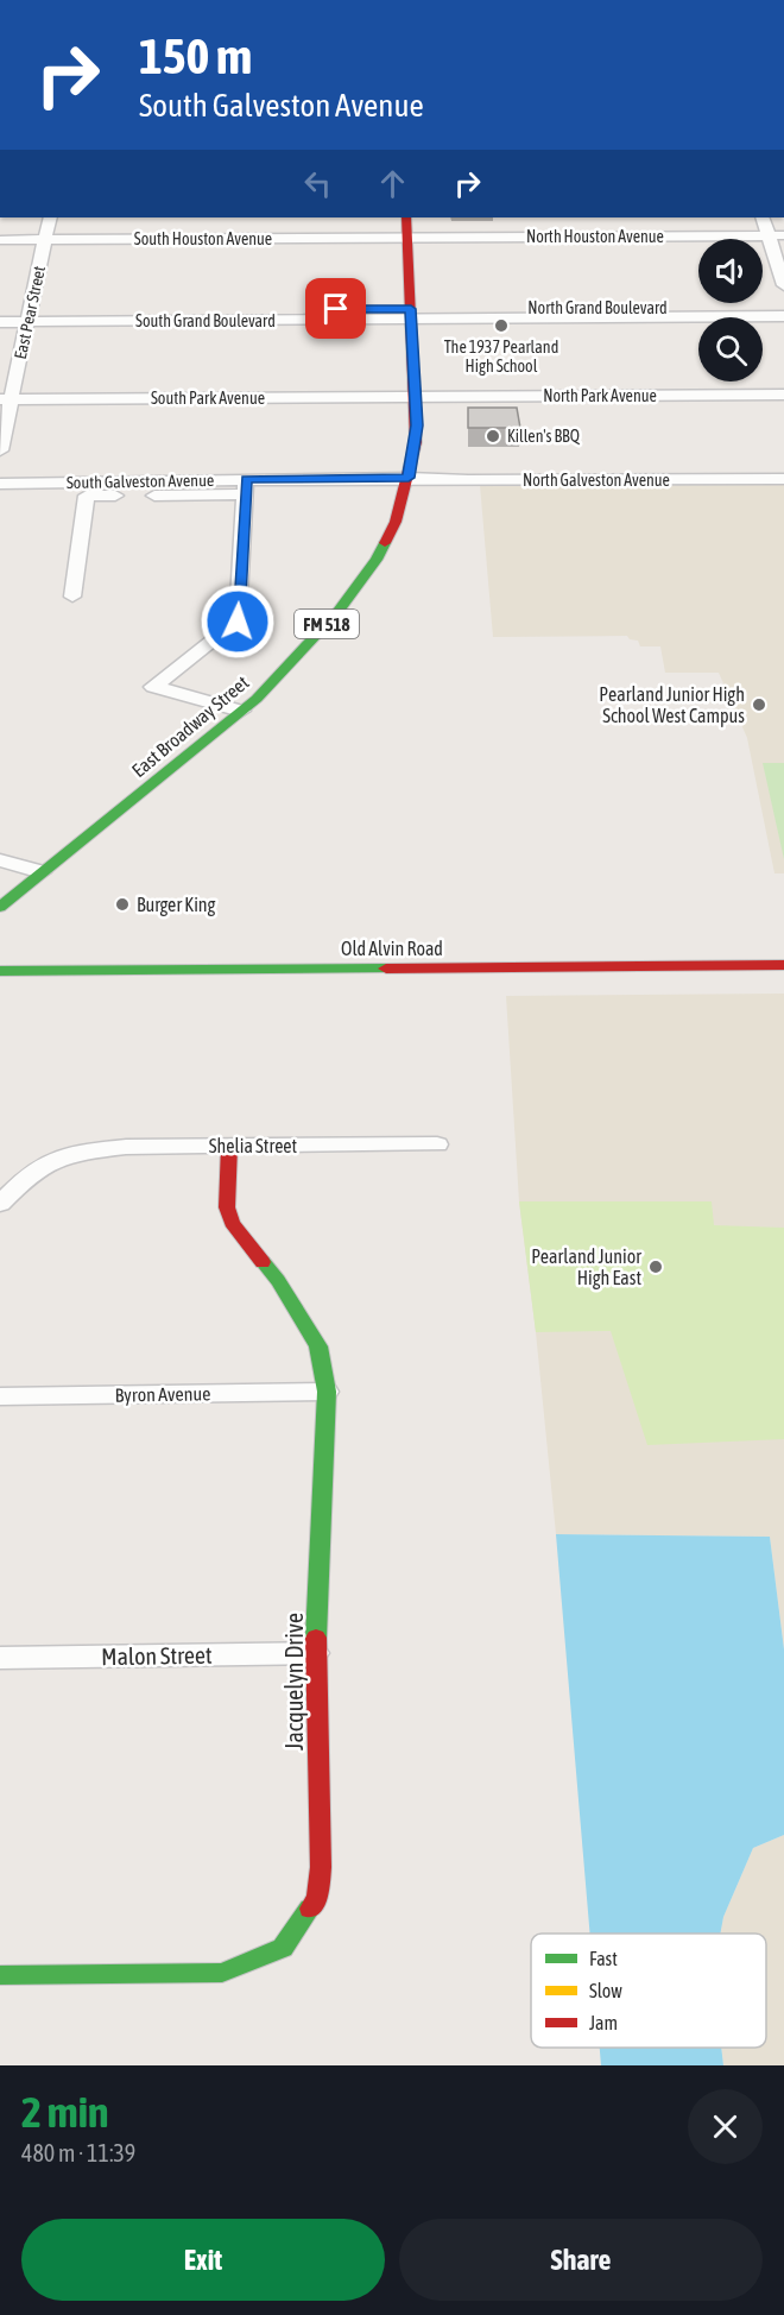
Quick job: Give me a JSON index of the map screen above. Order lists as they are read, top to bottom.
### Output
{
  "streets": {
    "main road": [
      "FM 518",
      "East Broadway Street",
      "Old Alvin Road",
      "Jacquelyn Drive"
    ],
    "street": [
      "North Houston Avenue",
      "South Houston Avenue",
      "North Grand Boulevard",
      "East Pear Street",
      "South Grand Boulevard",
      "North Park Avenue",
      "South Park Avenue",
      "North Galveston Avenue",
      "South Galveston Avenue",
      "Shelia Street",
      "Byron Avenue",
      "Malon Street"
    ]
  },
  "crossings": [
    ["North Houston Avenue", "South Houston Avenue"],
    ["North Houston Avenue", "East Broadway Street"],
    ["South Houston Avenue", "East Pear Street"],
    ["South Houston Avenue", "East Broadway Street"],
    ["North Grand Boulevard", "South Grand Boulevard"],
    ["North Grand Boulevard", "East Broadway Street"],
    ["East Pear Street", "South Grand Boulevard"],
    ["East Pear Street", "South Park Avenue"],
    ["South Grand Boulevard", "East Broadway Street"],
    ["North Park Avenue", "South Park Avenue"],
    ["North Park Avenue", "East Broadway Street"],
    ["South Park Avenue", "East Broadway Street"],
    ["North Galveston Avenue", "South Galveston Avenue"],
    ["North Galveston Avenue", "East Broadway Street"],
    ["South Galveston Avenue", "East Broadway Street"],
    ["Shelia Street", "Jacquelyn Drive"],
    ["Byron Avenue", "Jacquelyn Drive"],
    ["Malon Street", "Jacquelyn Drive"]
  ],
  "places": [
    "The 1937 Pearland High School",
    "Killen's BBQ",
    "Pearland Junior High School West Campus",
    "Burger King",
    "Pearland Junior High East"
  ],
  "legend": ["Fast", "Slow", "Jam"],
  "page": {
    "turn": ["150 m", "South Galveston Avenue"],
    "heading": ["2 min", "480 m · 11:39"],
    "buttons": ["Exit", "Share"]
  }
}
